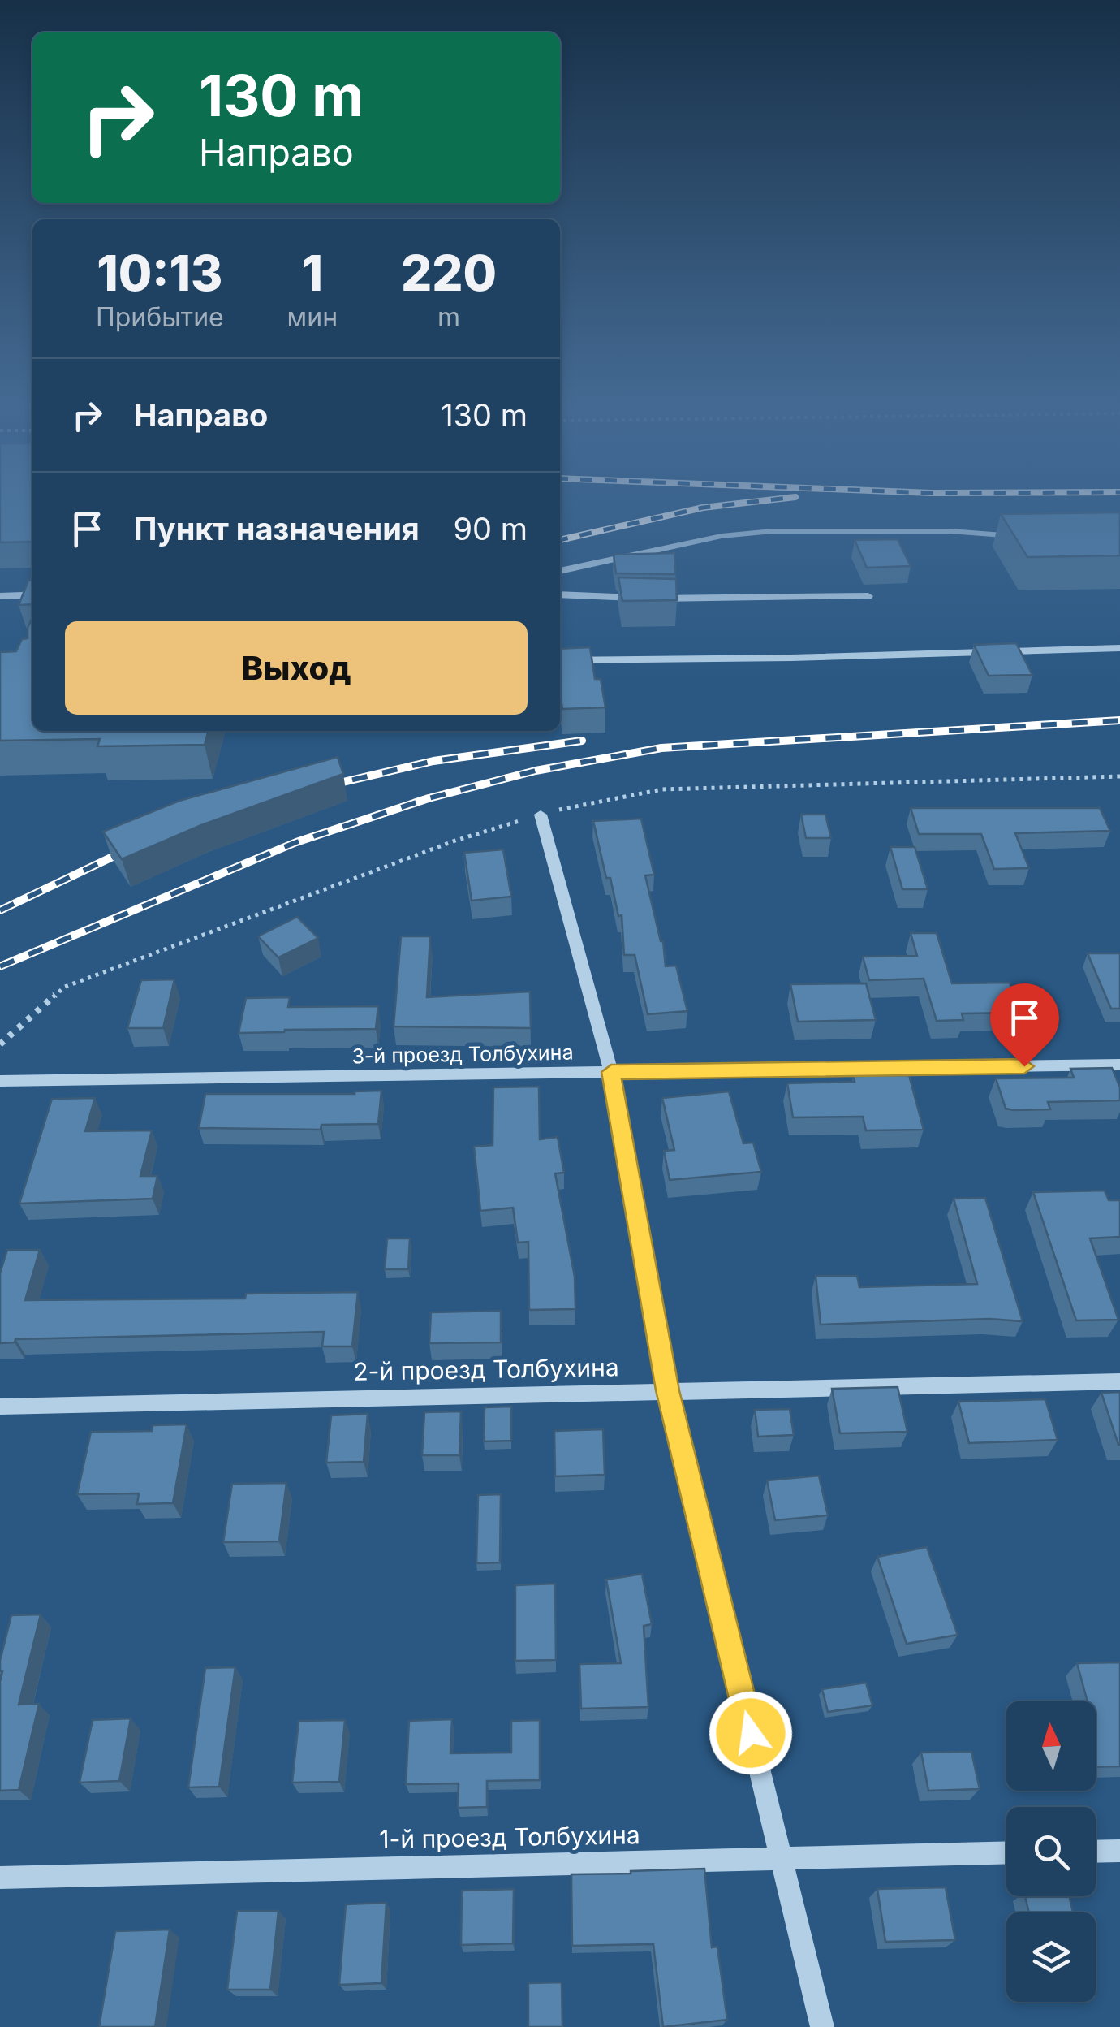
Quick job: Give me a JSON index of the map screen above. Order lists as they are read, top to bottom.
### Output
{
  "streets": {
    "street": ["3-й проезд Толбухина", "2-й проезд Толбухина", "1-й проезд Толбухина"]
  },
  "north": "top",
  "page": {
    "turn": ["130 m", "Направо"],
    "eta": [
      "10:13",
      "Прибытие",
      "1",
      "мин",
      "220",
      "m"
    ],
    "list": [
      {
        "name": "Направо",
        "value": "130 m"
      },
      {
        "name": "Пункт назначения",
        "value": "90 m"
      }
    ],
    "buttons": "Выход"
  }
}
